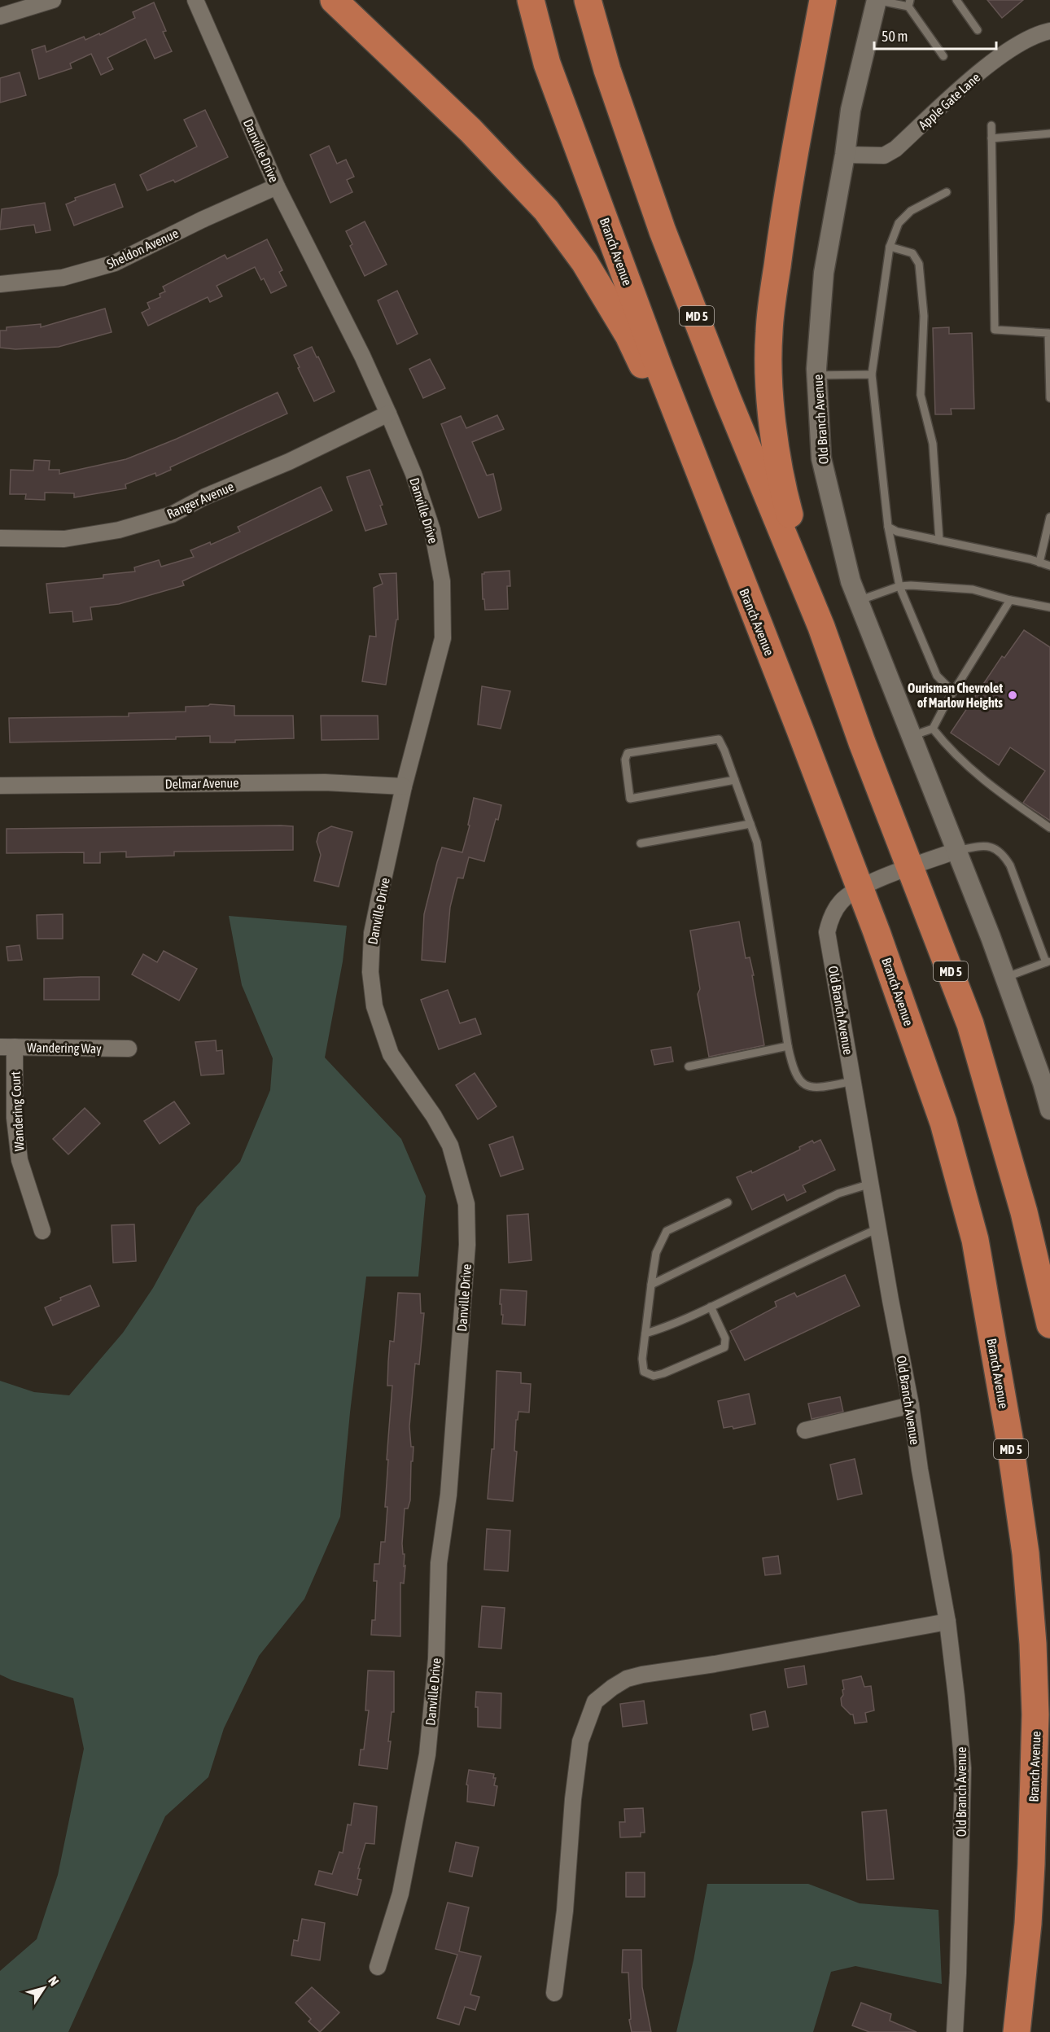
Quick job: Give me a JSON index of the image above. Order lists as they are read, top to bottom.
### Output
{
  "streets": {
    "highway": ["Branch Avenue", "MD 5"],
    "street": [
      "Apple Gate Lane",
      "Danville Drive",
      "Sheldon Avenue",
      "Old Branch Avenue",
      "Ranger Avenue",
      "Delmar Avenue",
      "Wandering Way",
      "Wandering Court"
    ]
  },
  "crossings": [
    ["Apple Gate Lane", "Old Branch Avenue"],
    ["Danville Drive", "Sheldon Avenue"],
    ["Danville Drive", "Ranger Avenue"],
    ["Danville Drive", "Delmar Avenue"],
    ["Branch Avenue", "Old Branch Avenue"],
    ["MD 5", "Old Branch Avenue"],
    ["Wandering Way", "Wandering Court"]
  ],
  "places": ["Ourisman Chevrolet of Marlow Heights"],
  "scale_bar": "50 m",
  "north": "top right"
}
